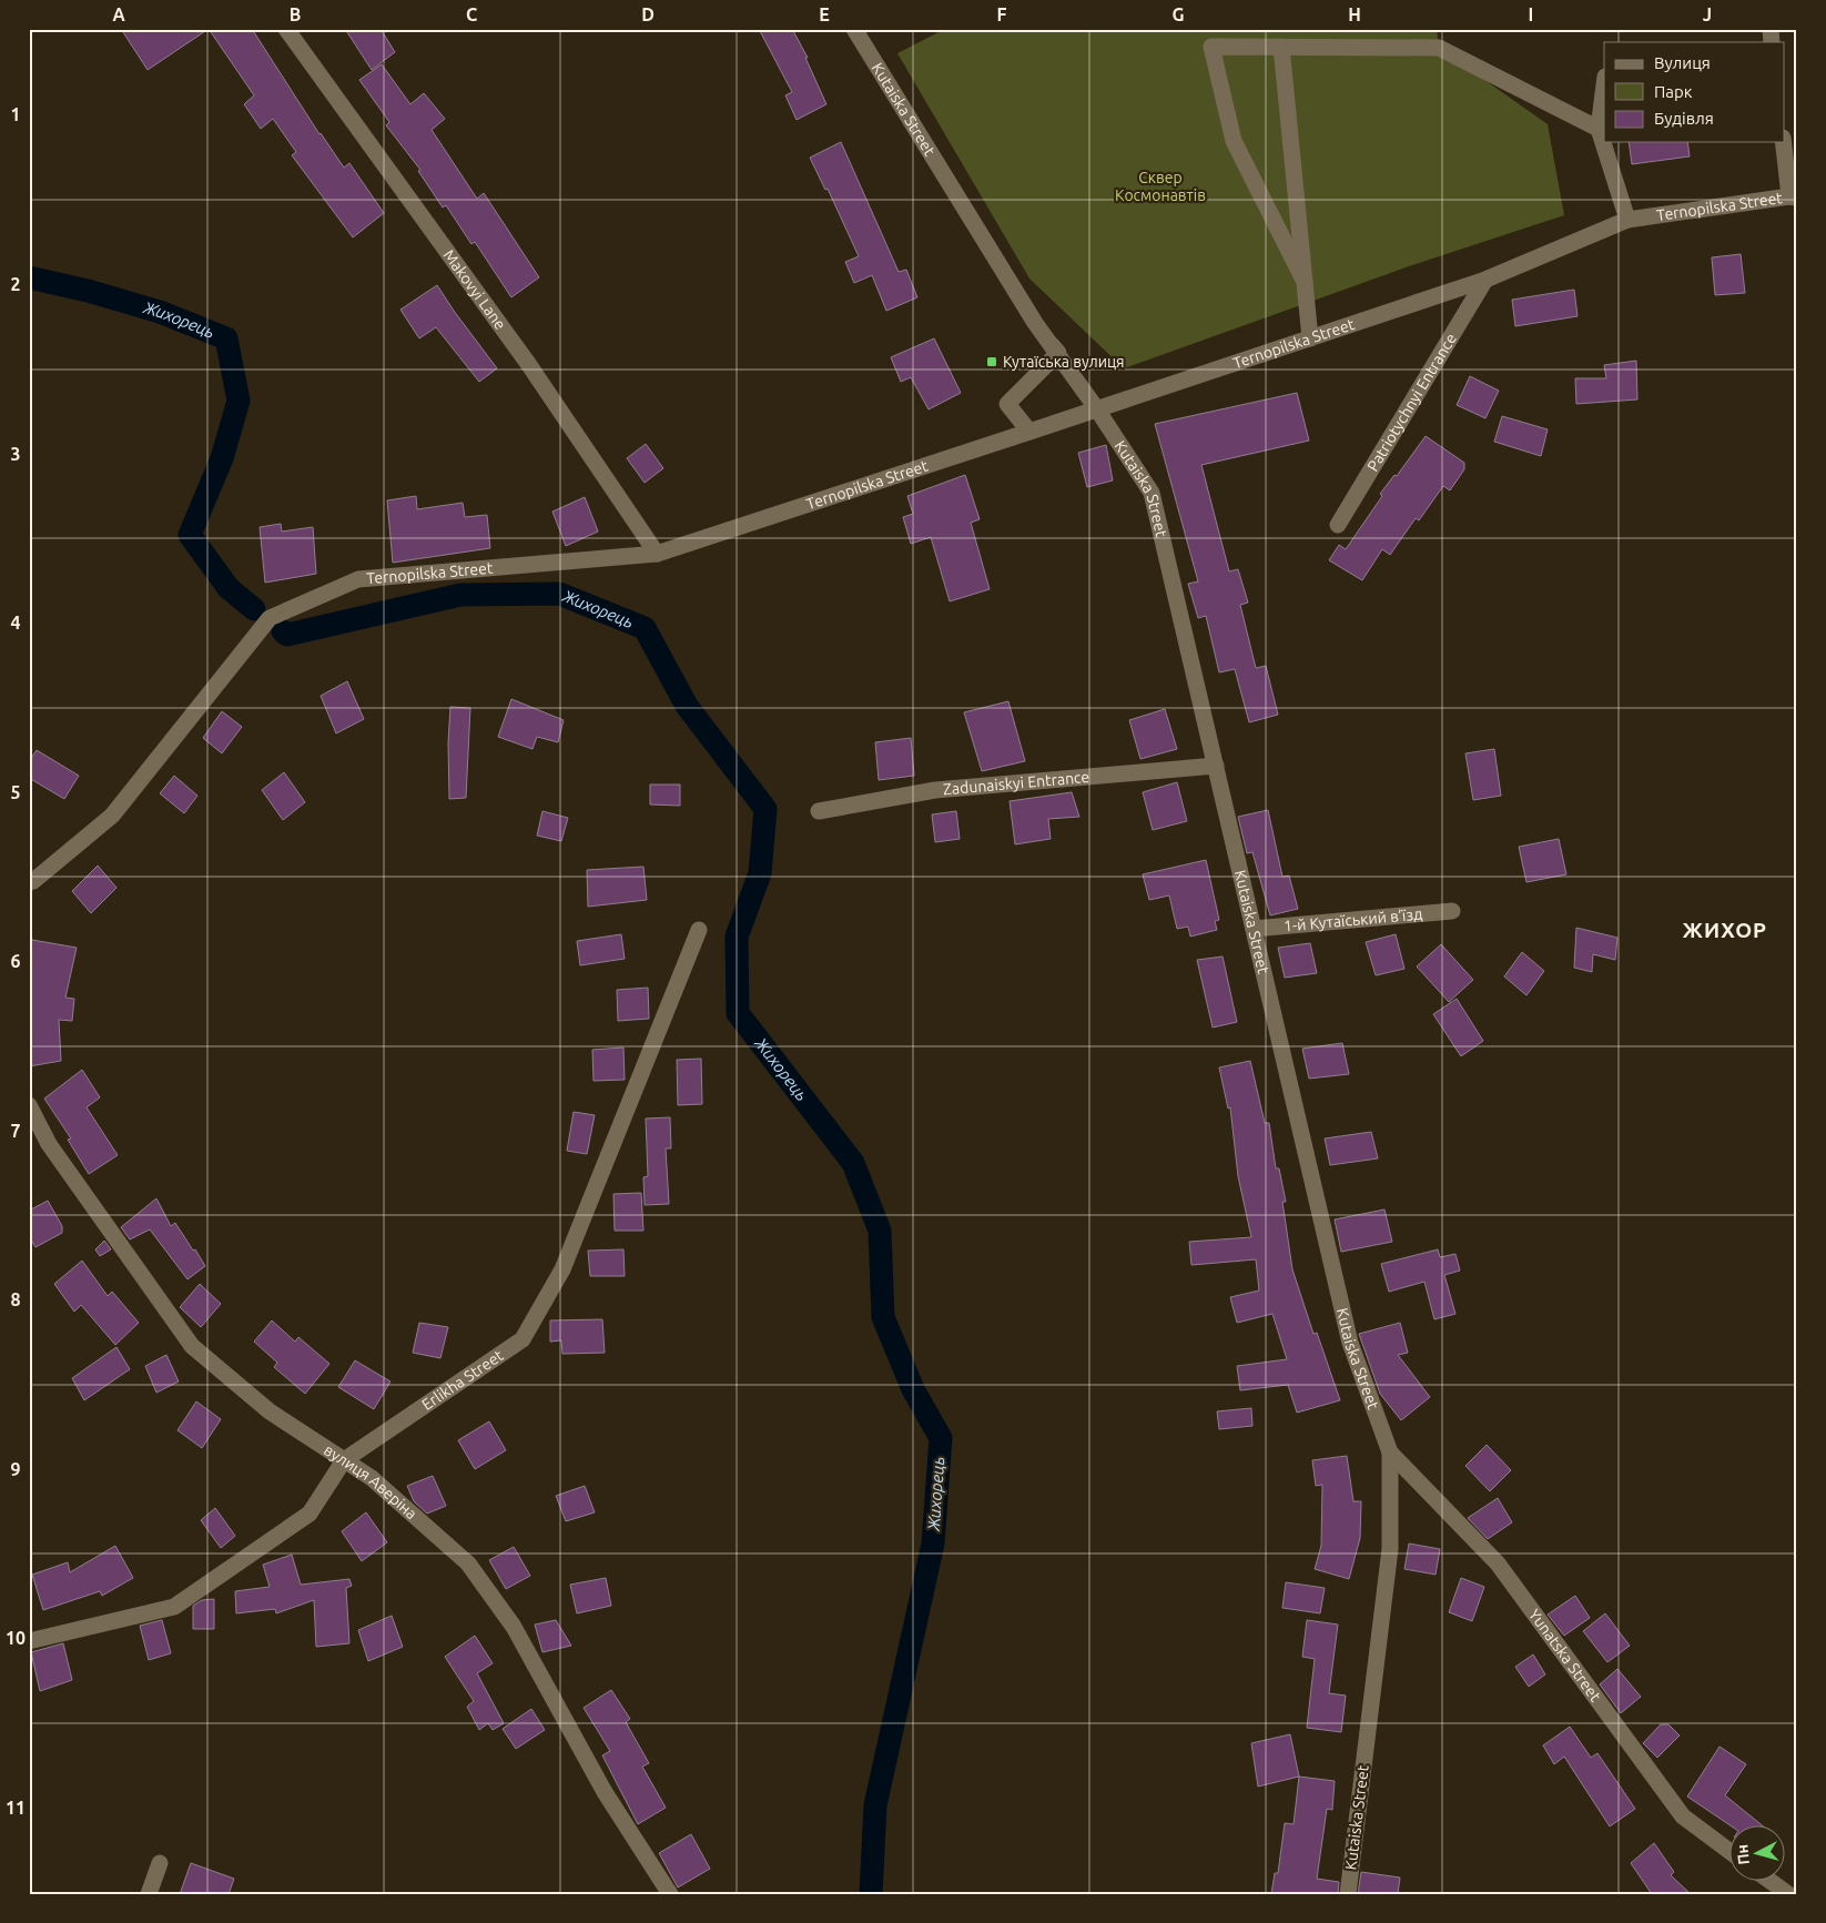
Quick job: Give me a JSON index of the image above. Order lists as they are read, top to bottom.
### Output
{
  "streets": {
    "street": [
      "Kutaiska Street",
      "Ternopilska Street",
      "Makovyi Lane",
      "Patriotychnyi Entrance",
      "Zadunaiskyi Entrance",
      "1-й Кутаїський в’їзд",
      "Erlikha Street",
      "вулиця Аверіна",
      "Yunatska Street"
    ]
  },
  "crossings": [
    ["Kutaiska Street", "Ternopilska Street"],
    ["Kutaiska Street", "Zadunaiskyi Entrance"],
    ["Kutaiska Street", "1-й Кутаїський в’їзд"],
    ["Kutaiska Street", "Yunatska Street"],
    ["Ternopilska Street", "Makovyi Lane"],
    ["Ternopilska Street", "Patriotychnyi Entrance"],
    ["Erlikha Street", "вулиця Аверіна"]
  ],
  "districts": ["ЖИХОР"],
  "water": ["Жихорець"],
  "parks": ["Сквер Космонавтів"],
  "places": {
    "transit": ["Кутаїська вулиця"]
  },
  "legend": ["Вулиця", "Парк", "Будівля"],
  "north": "left",
  "grid": {
    "columns": [
      "A",
      "B",
      "C",
      "D",
      "E",
      "F",
      "G",
      "H",
      "I",
      "J"
    ],
    "rows": [
      "1",
      "2",
      "3",
      "4",
      "5",
      "6",
      "7",
      "8",
      "9",
      "10",
      "11"
    ]
  }
}
